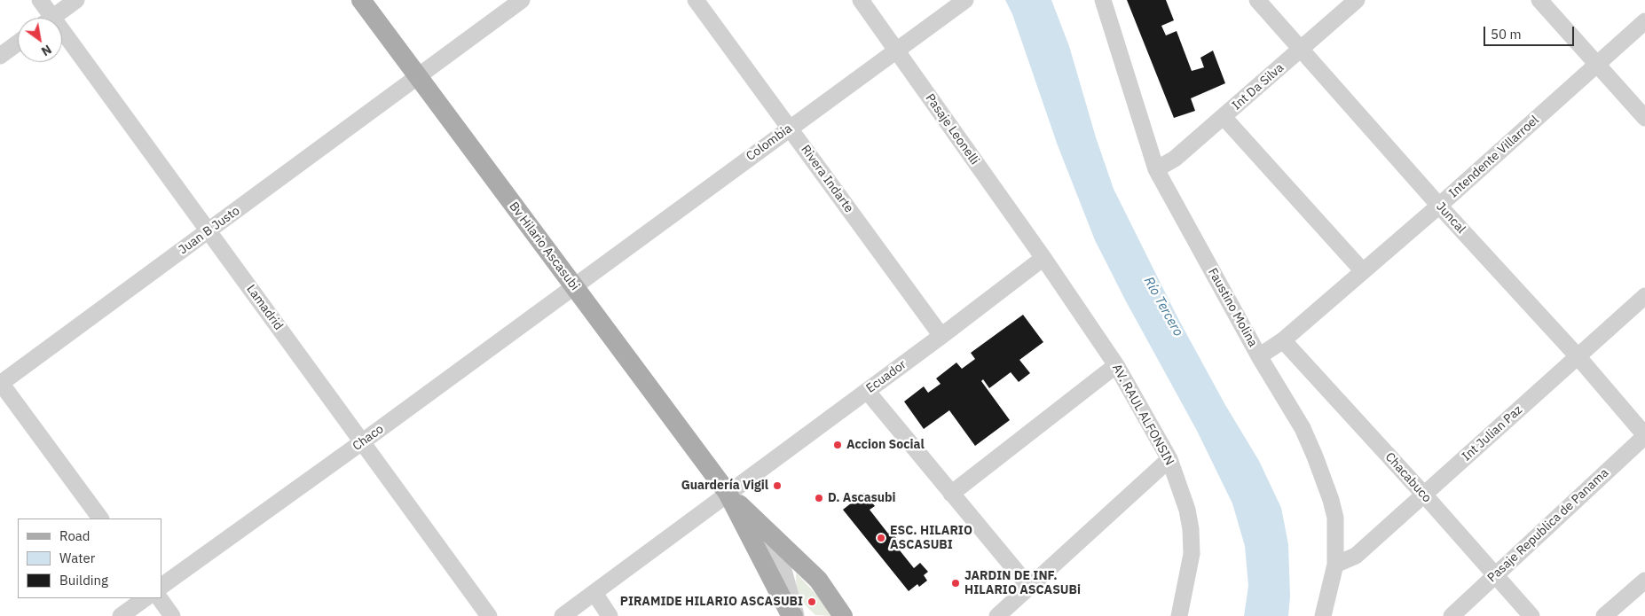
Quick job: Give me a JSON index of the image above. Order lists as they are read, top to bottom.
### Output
{
  "streets": {
    "main road": ["Bv Hilario Ascasubi"],
    "street": [
      "Int Da Silva",
      "Pasaje Leonelli",
      "Colombia",
      "Intendente Villarroel",
      "Rivera Indarte",
      "Juncal",
      "Juan B Justo",
      "Lamadrid",
      "Faustino Molina",
      "Ecuador",
      "AV. RAUL ALFONSIN",
      "Int Julian Paz",
      "Chaco",
      "Chacabuco",
      "Pasaje Republica de Panama"
    ]
  },
  "crossings": [
    ["Int Da Silva", "Juncal"],
    ["Int Da Silva", "Faustino Molina"],
    ["Pasaje Leonelli", "Colombia"],
    ["Pasaje Leonelli", "Ecuador"],
    ["Pasaje Leonelli", "AV. RAUL ALFONSIN"],
    ["Colombia", "Rivera Indarte"],
    ["Colombia", "Bv Hilario Ascasubi"],
    ["Colombia", "Chaco"],
    ["Intendente Villarroel", "Juncal"],
    ["Intendente Villarroel", "Faustino Molina"],
    ["Intendente Villarroel", "Chacabuco"],
    ["Rivera Indarte", "Ecuador"],
    ["Juncal", "Int Julian Paz"],
    ["Juncal", "Pasaje Republica de Panama"],
    ["Juan B Justo", "Bv Hilario Ascasubi"],
    ["Juan B Justo", "Lamadrid"],
    ["Bv Hilario Ascasubi", "Ecuador"],
    ["Bv Hilario Ascasubi", "Chaco"],
    ["Lamadrid", "Chaco"],
    ["Faustino Molina", "Int Julian Paz"],
    ["Ecuador", "AV. RAUL ALFONSIN"],
    ["Int Julian Paz", "Chacabuco"],
    ["Chacabuco", "Pasaje Republica de Panama"]
  ],
  "water": ["Río Tercero"],
  "places": [
    "Accion Social",
    "Guardería Vigil",
    "D. Ascasubi",
    "ESC. HILARIO ASCASUBI",
    "JARDIN DE INF. HILARIO ASCASUBi",
    "PIRAMIDE HILARIO ASCASUBI"
  ],
  "legend": ["Road", "Water", "Building"],
  "scale_bar": "50 m",
  "north": "bottom right"
}
